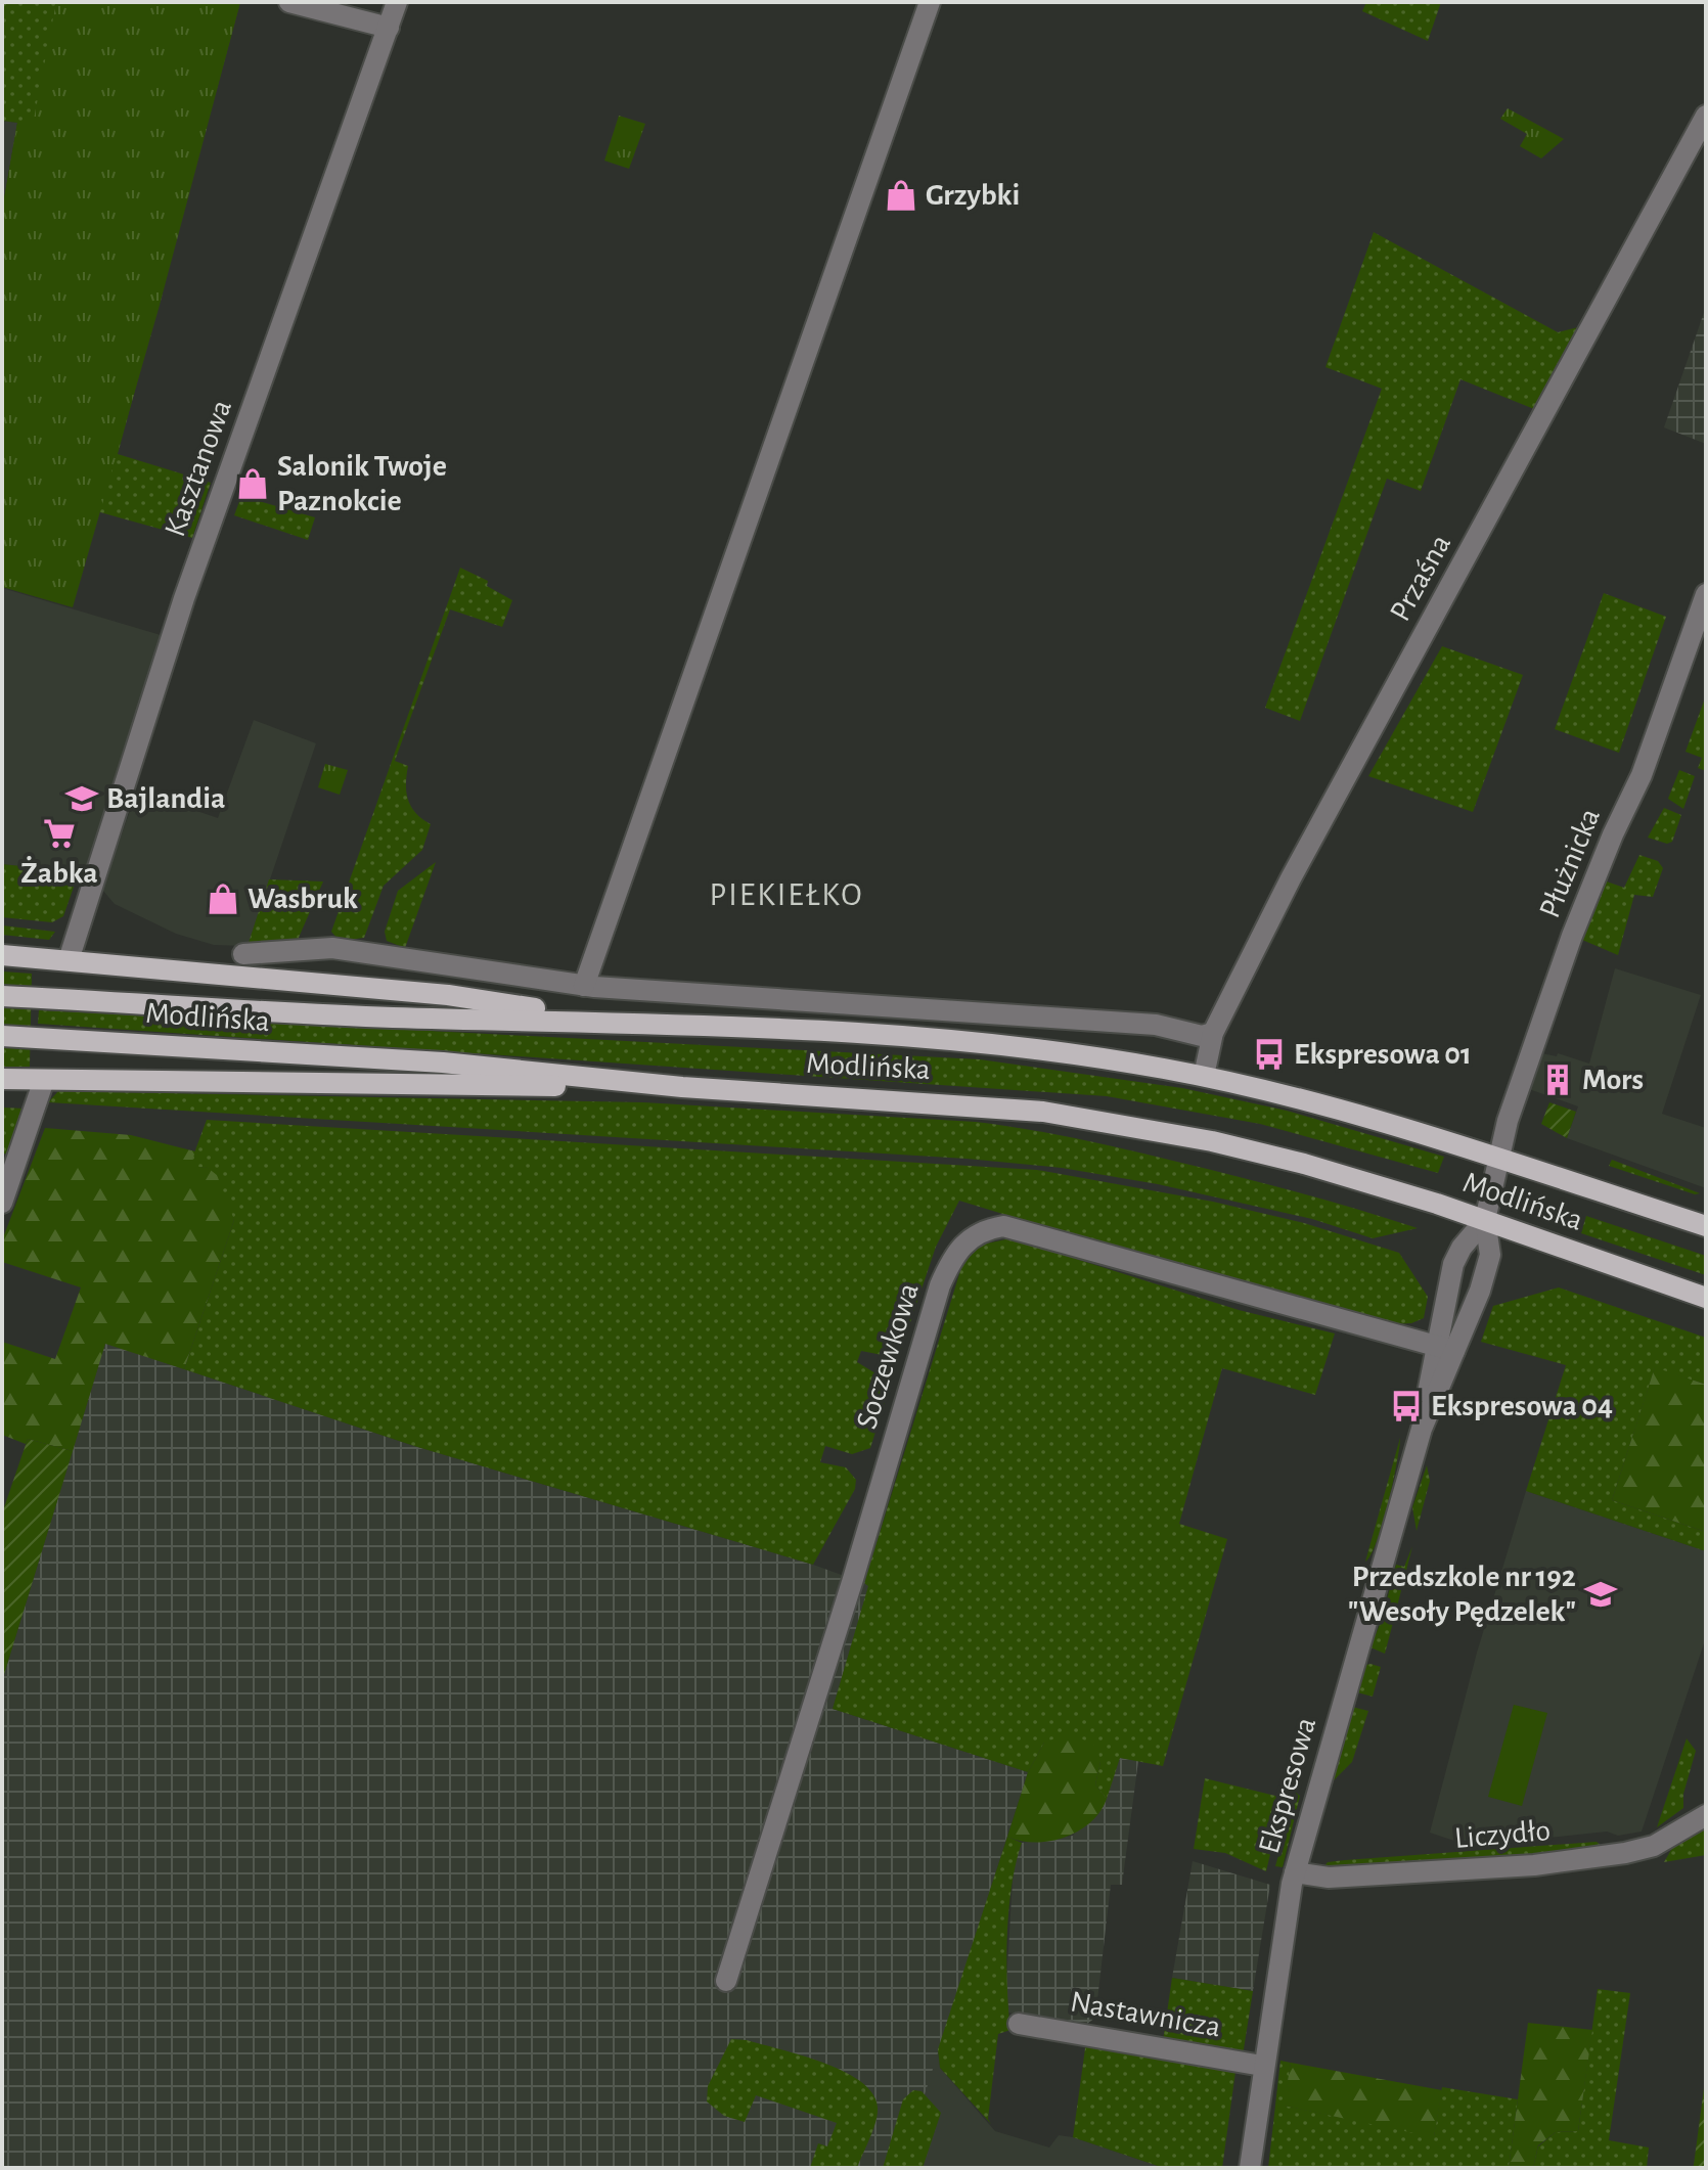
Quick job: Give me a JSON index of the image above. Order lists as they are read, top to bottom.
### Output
{
  "streets": {
    "main road": ["Modlińska"],
    "street": [
      "Kasztanowa",
      "Przaśna",
      "Płużnicka",
      "Soczewkowa",
      "Ekspresowa",
      "Liczydło",
      "Nastawnicza"
    ]
  },
  "crossings": [
    ["Przaśna", "Modlińska"],
    ["Płużnicka", "Modlińska"],
    ["Płużnicka", "Ekspresowa"],
    ["Modlińska", "Ekspresowa"],
    ["Soczewkowa", "Ekspresowa"],
    ["Ekspresowa", "Liczydło"],
    ["Ekspresowa", "Nastawnicza"]
  ],
  "districts": ["PIEKIEŁKO"],
  "places": {
    "shop": ["Grzybki", "Salonik Twoje Paznokcie", "Wasbruk"],
    "school or university": ["Bajlandia", "Przedszkole nr 192 \"Wesoły Pędzelek\""],
    "supermarket": ["Żabka"],
    "bus stop": ["Ekspresowa 01", "Ekspresowa 04"],
    "building": ["Mors"]
  }
}
